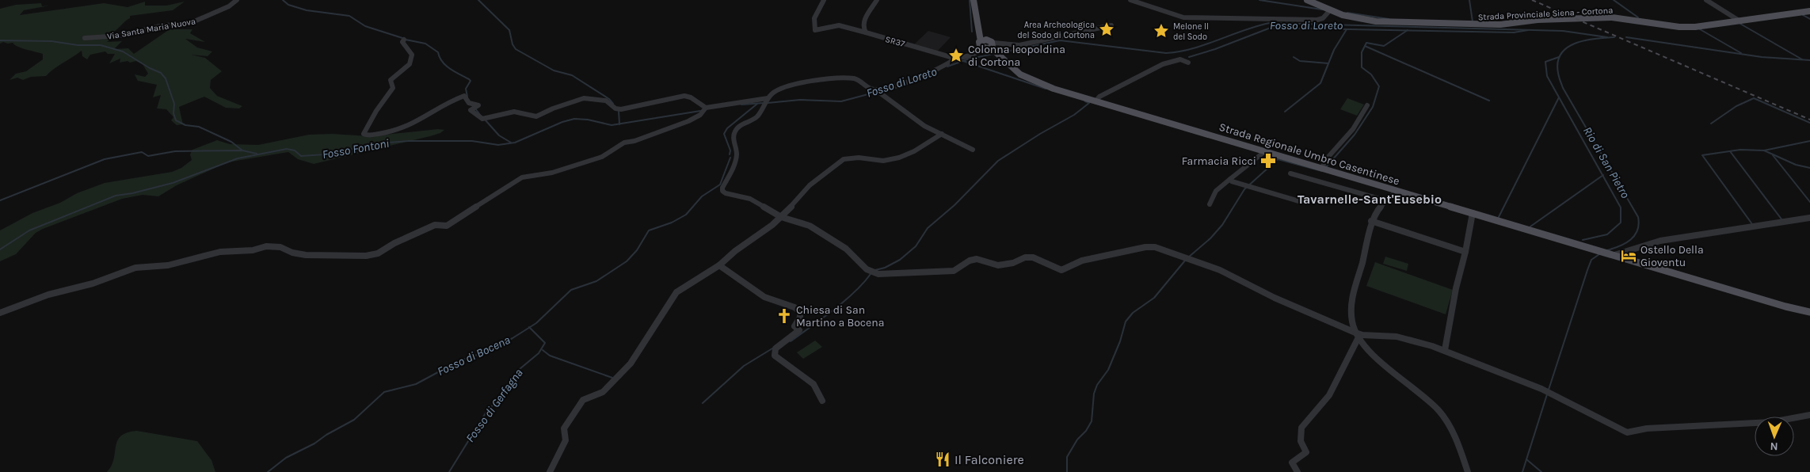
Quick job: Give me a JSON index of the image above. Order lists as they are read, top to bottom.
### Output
{
  "streets": {
    "main road": ["Strada Provinciale Siena - Cortona", "Strada Regionale Umbro Casentinese"],
    "street": ["Via Santa Maria Nuova", "SR37"]
  },
  "districts": ["Tavarnelle-Sant'Eusebio"],
  "water": [
    "Fosso di Loreto",
    "Fosso Fontoni",
    "Rio di San Pietro",
    "Fosso di Bocena",
    "Fosso di Gerfagna"
  ],
  "places": {
    "place": ["Area Archeologica del Sodo di Cortona", "Melone II del Sodo", "Colonna leopoldina di Cortona"],
    "pharmacy": ["Farmacia Ricci"],
    "hotel": ["Ostello Della Gioventu"],
    "church": ["Chiesa di San Martino a Bocena"],
    "restaurant": ["Il Falconiere"]
  },
  "north": "bottom"
}
